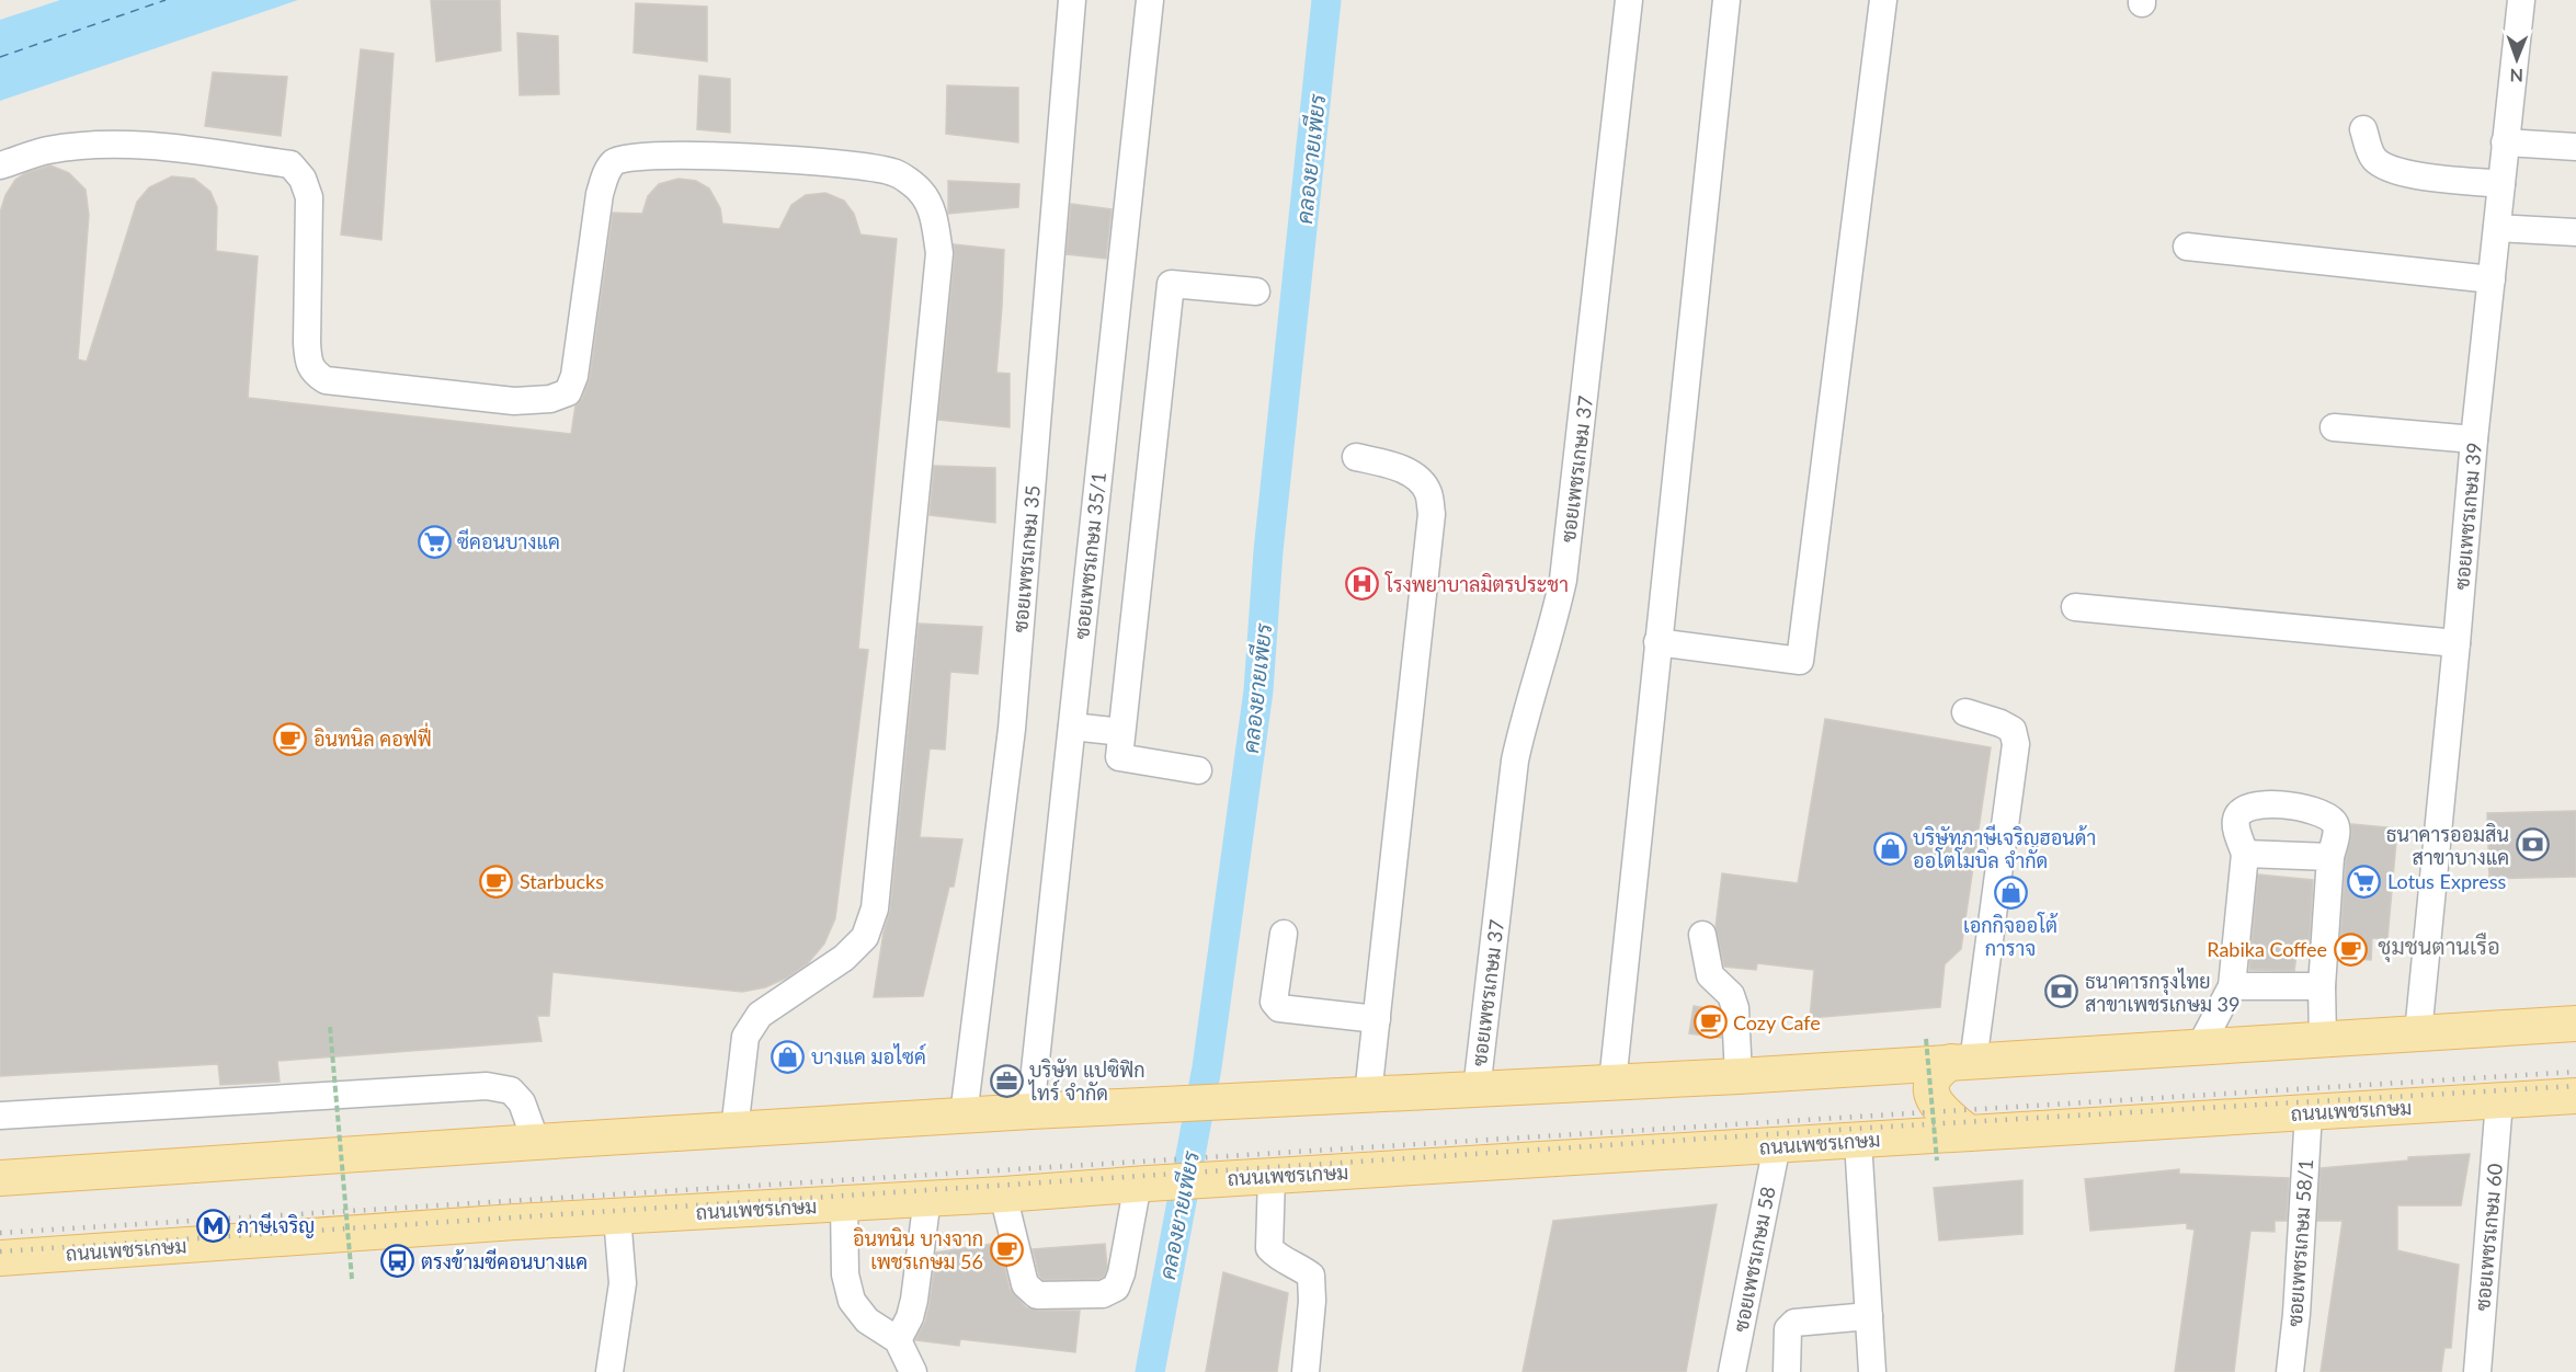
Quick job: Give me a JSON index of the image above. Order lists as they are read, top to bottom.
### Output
{
  "streets": {
    "main road": ["ถนนเพชรเกษม"],
    "street": [
      "ซอยเพชรเกษม 37",
      "ซอยเพชรเกษม 39",
      "ซอยเพชรเกษม 35/1",
      "ซอยเพชรเกษม 35",
      "ซอยเพชรเกษม 60",
      "ซอยเพชรเกษม 58/1",
      "ซอยเพชรเกษม 58"
    ]
  },
  "crossings": [
    ["ถนนเพชรเกษม", "ซอยเพชรเกษม 60"],
    ["ถนนเพชรเกษม", "ซอยเพชรเกษม 58/1"],
    ["ถนนเพชรเกษม", "ซอยเพชรเกษม 58"]
  ],
  "districts": ["ชุมชนตานเรือ"],
  "water": ["คลองยายเพียร"],
  "places": {
    "supermarket": ["ซีคอนบางแค", "Lotus Express"],
    "hospital": ["โรงพยาบาลมิตรประชา"],
    "cafe": [
      "อินทนิล คอฟฟี่",
      "Starbucks",
      "Rabika Coffee",
      "Cozy Cafe",
      "อินทนิน บางจาก เพชรเกษม 56"
    ],
    "bank": ["ธนาคารออมสิน สาขาบางแค", "ธนาคารกรุงไทย สาขาเพชรเกษม 39"],
    "shop": ["บริษัทภาษีเจริญฮอนด้า ออโตโมบิล จำกัด", "เอกกิจออโต้ การาจ", "บางแค มอไซค์"],
    "office": ["บริษัท แปซิฟิก ไทร์ จำกัด"],
    "metro station": ["ภาษีเจริญ"],
    "bus stop": ["ตรงข้ามซีคอนบางแค"]
  },
  "north": "bottom"
}
